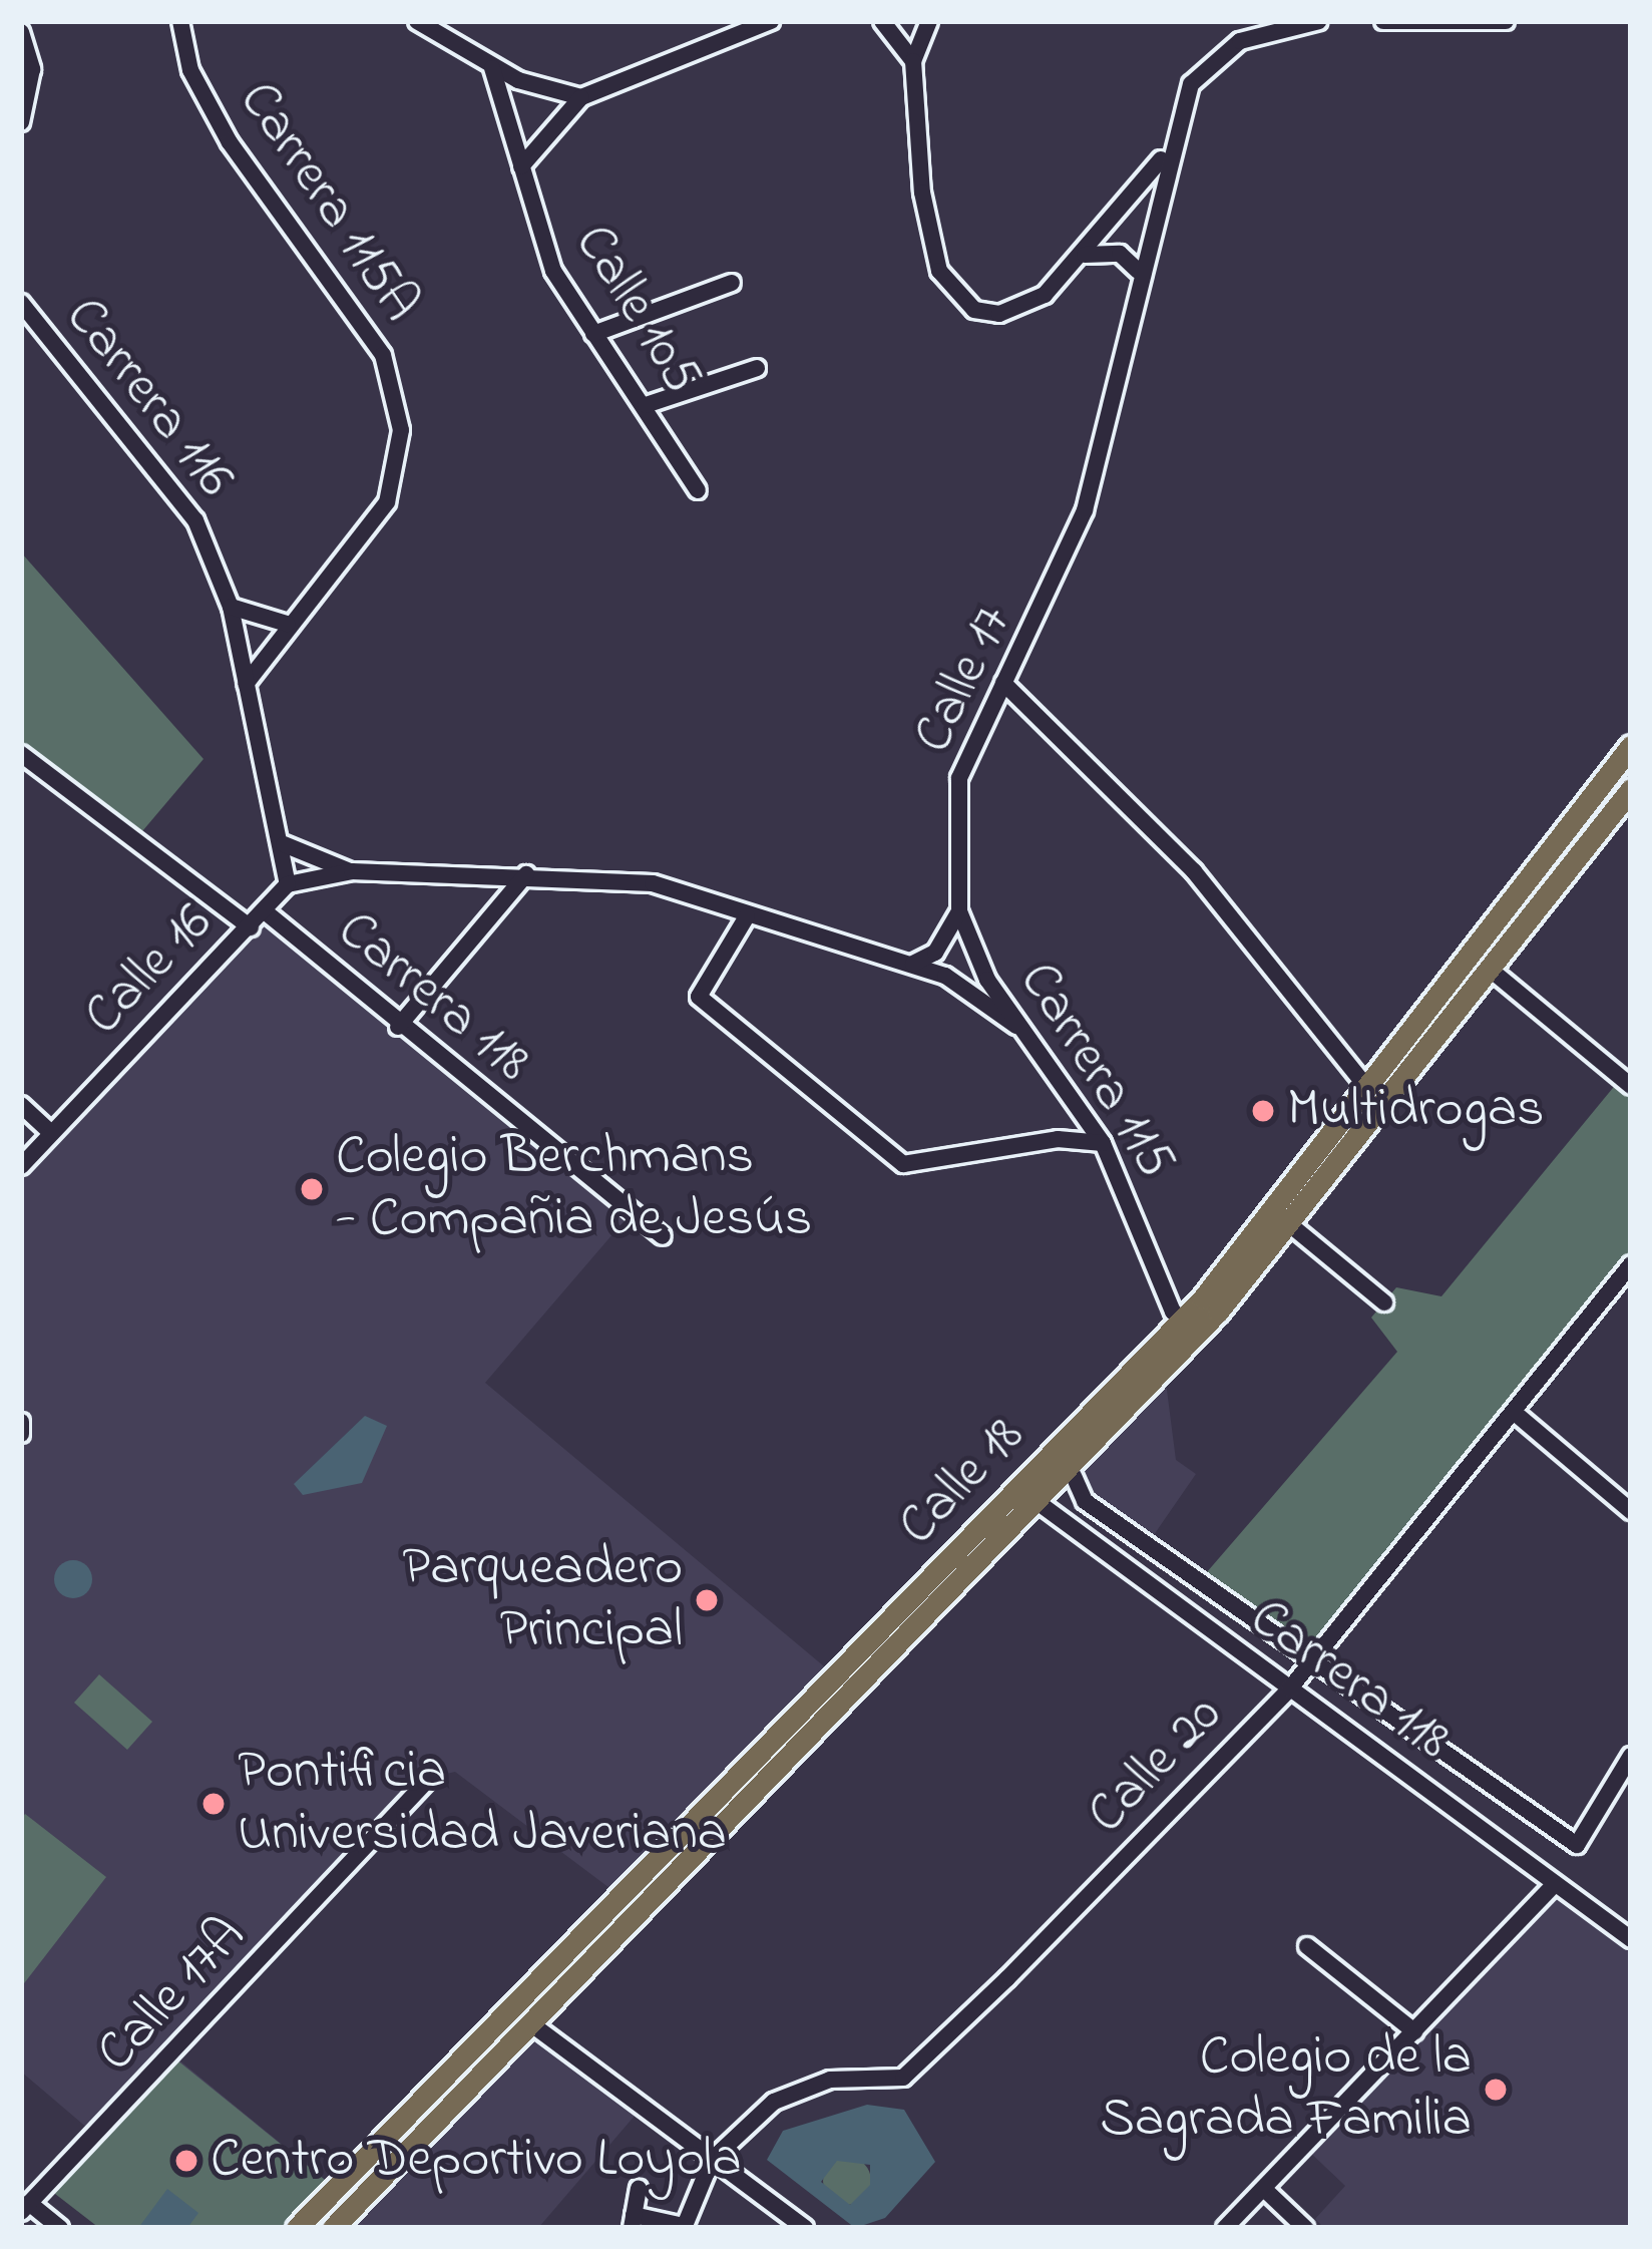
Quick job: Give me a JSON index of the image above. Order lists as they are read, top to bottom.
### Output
{
  "streets": {
    "main road": ["Calle 18"],
    "street": [
      "Carrera 115A",
      "Calle 105",
      "Carrera 116",
      "Calle 17",
      "Calle 16",
      "Carrera 118",
      "Carrera 115",
      "Calle 20",
      "Calle 17A"
    ]
  },
  "crossings": [
    ["Carrera 116", "Calle 16"],
    ["Calle 17", "Carrera 115"],
    ["Calle 16", "Carrera 118"],
    ["Carrera 118", "Calle 18"],
    ["Carrera 118", "Calle 20"],
    ["Carrera 115", "Calle 18"]
  ],
  "places": [
    "Multidrogas",
    "Colegio Berchmans - Compañia de Jesús",
    "Parqueadero Principal",
    "Pontificia Universidad Javeriana",
    "Colegio de la Sagrada Familia",
    "Centro Deportivo Loyola"
  ]
}
